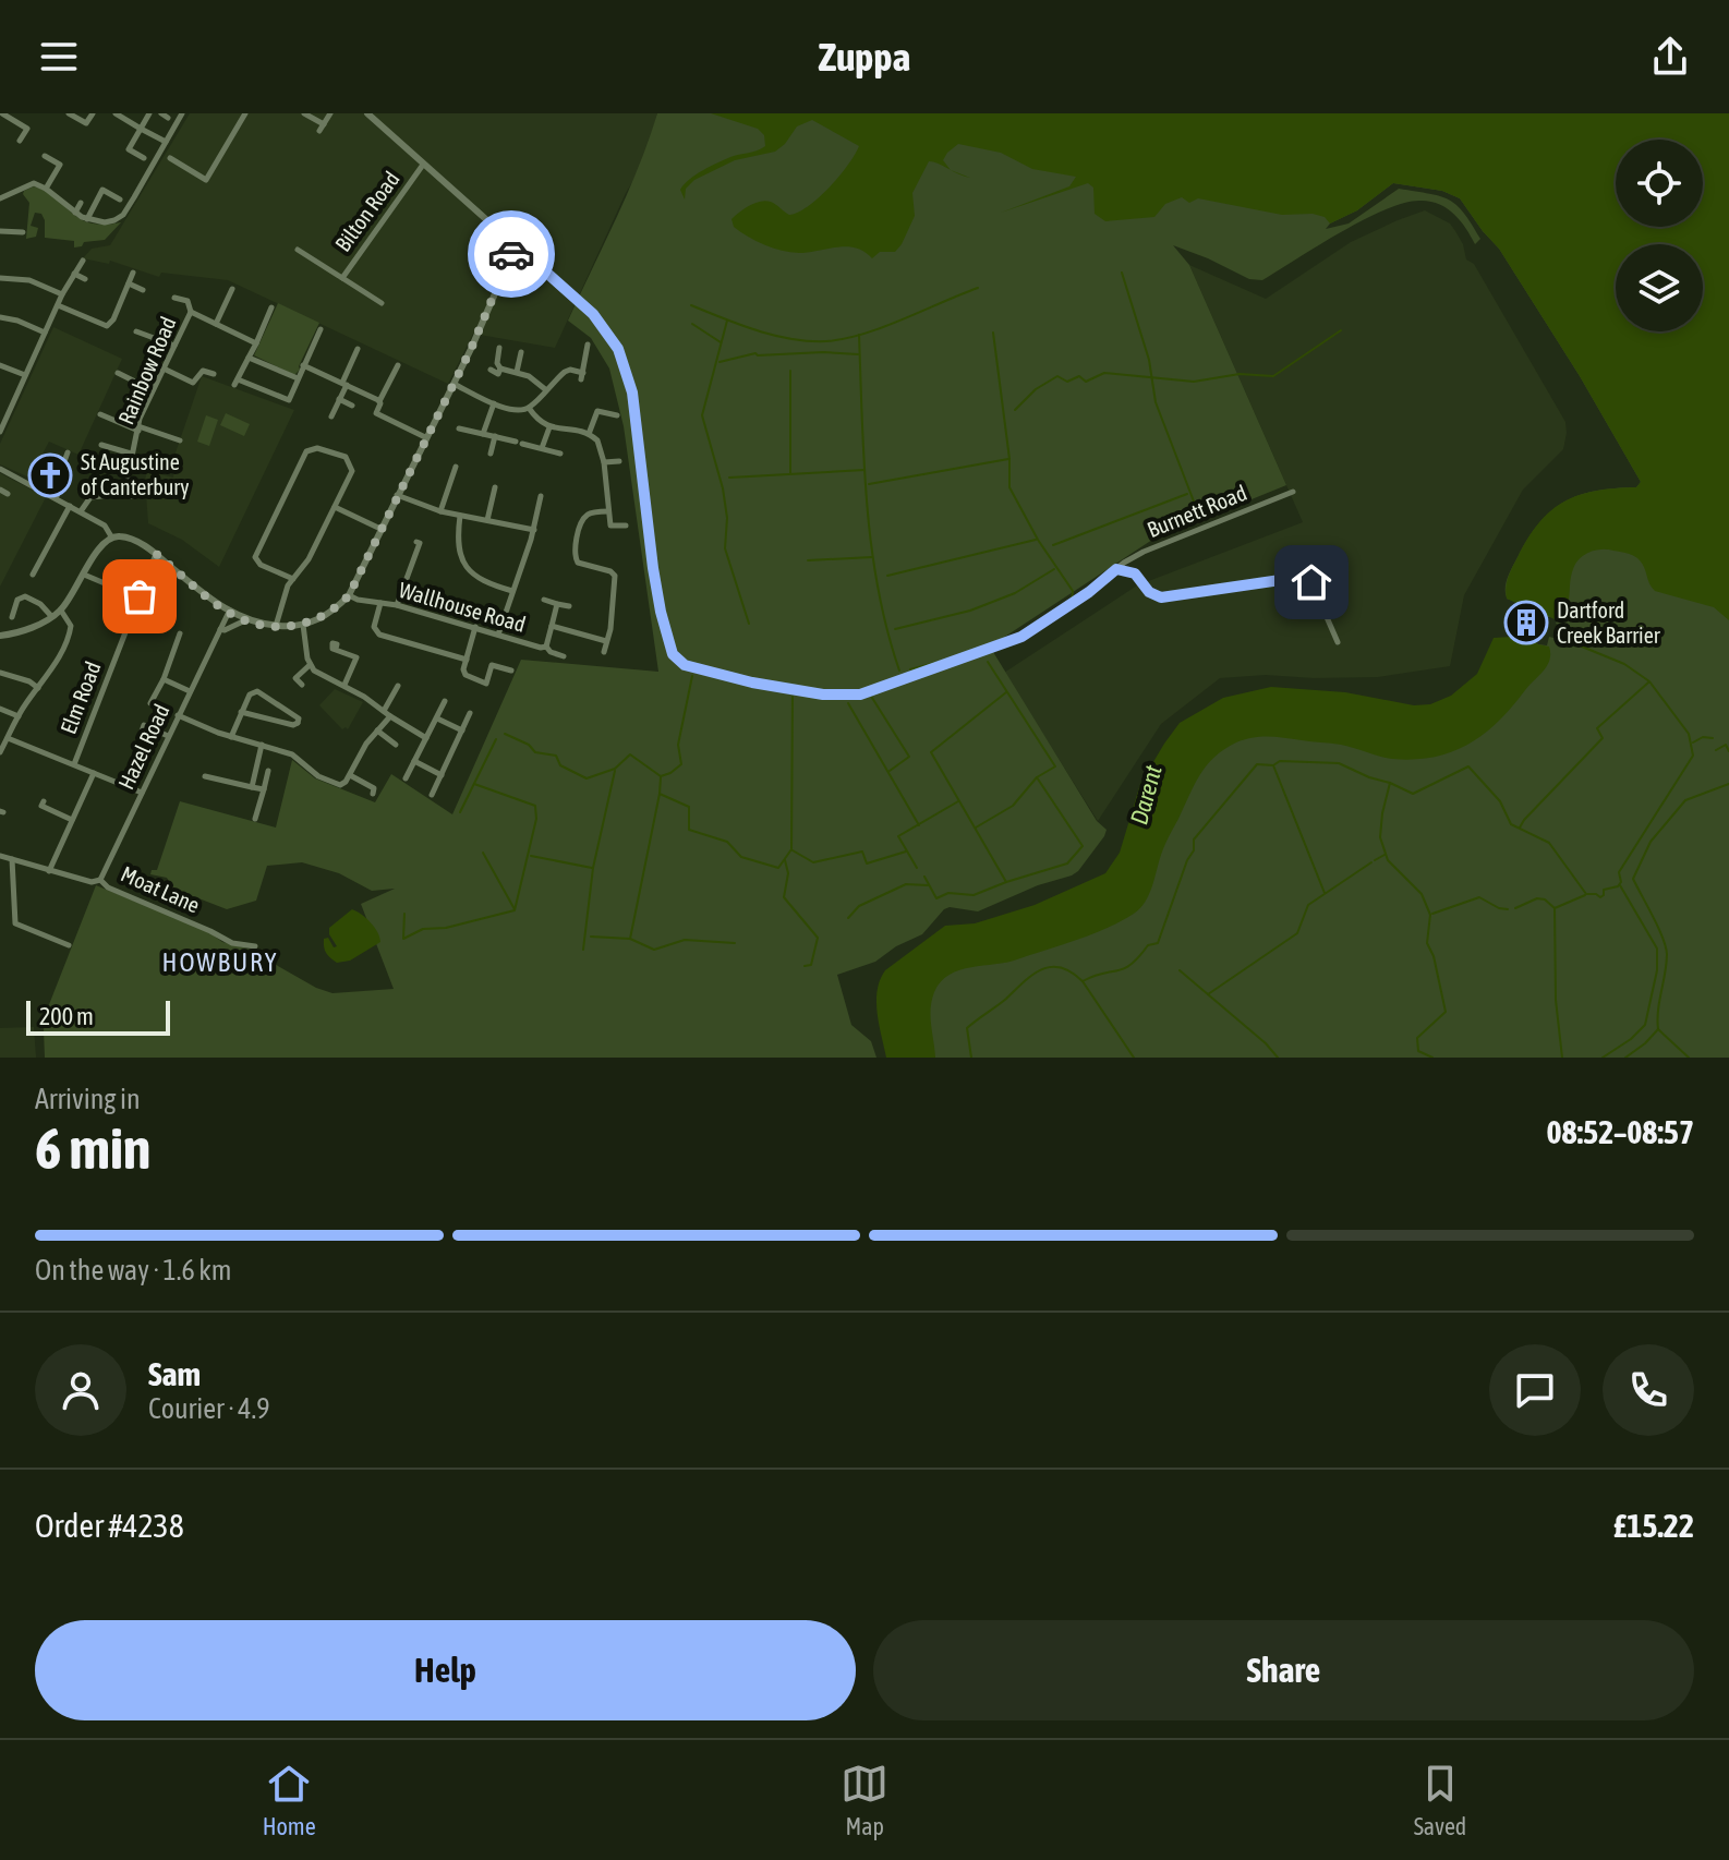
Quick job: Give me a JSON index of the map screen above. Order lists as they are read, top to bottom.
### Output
{
  "streets": {
    "street": [
      "Bilton Road",
      "Rainbow Road",
      "Burnett Road",
      "Wallhouse Road",
      "Elm Road",
      "Hazel Road",
      "Moat Lane"
    ]
  },
  "crossings": [
    ["Hazel Road", "Moat Lane"]
  ],
  "districts": ["HOWBURY"],
  "water": ["Darent"],
  "places": {
    "church": ["St Augustine of Canterbury"],
    "building": ["Dartford Creek Barrier"]
  },
  "scale_bar": "200 m",
  "page": {
    "header": "Zuppa",
    "scale": "200 m",
    "heading": ["6 min", "Arriving in", "08:52–08:57"],
    "panel": [
      "Sam",
      "Courier · 4.9",
      "Order #4238",
      "£15.22"
    ],
    "bar": "On the way · 1.6 km",
    "buttons": ["Help", "Share"],
    "tabs": ["Home", "Map", "Saved"]
  }
}
